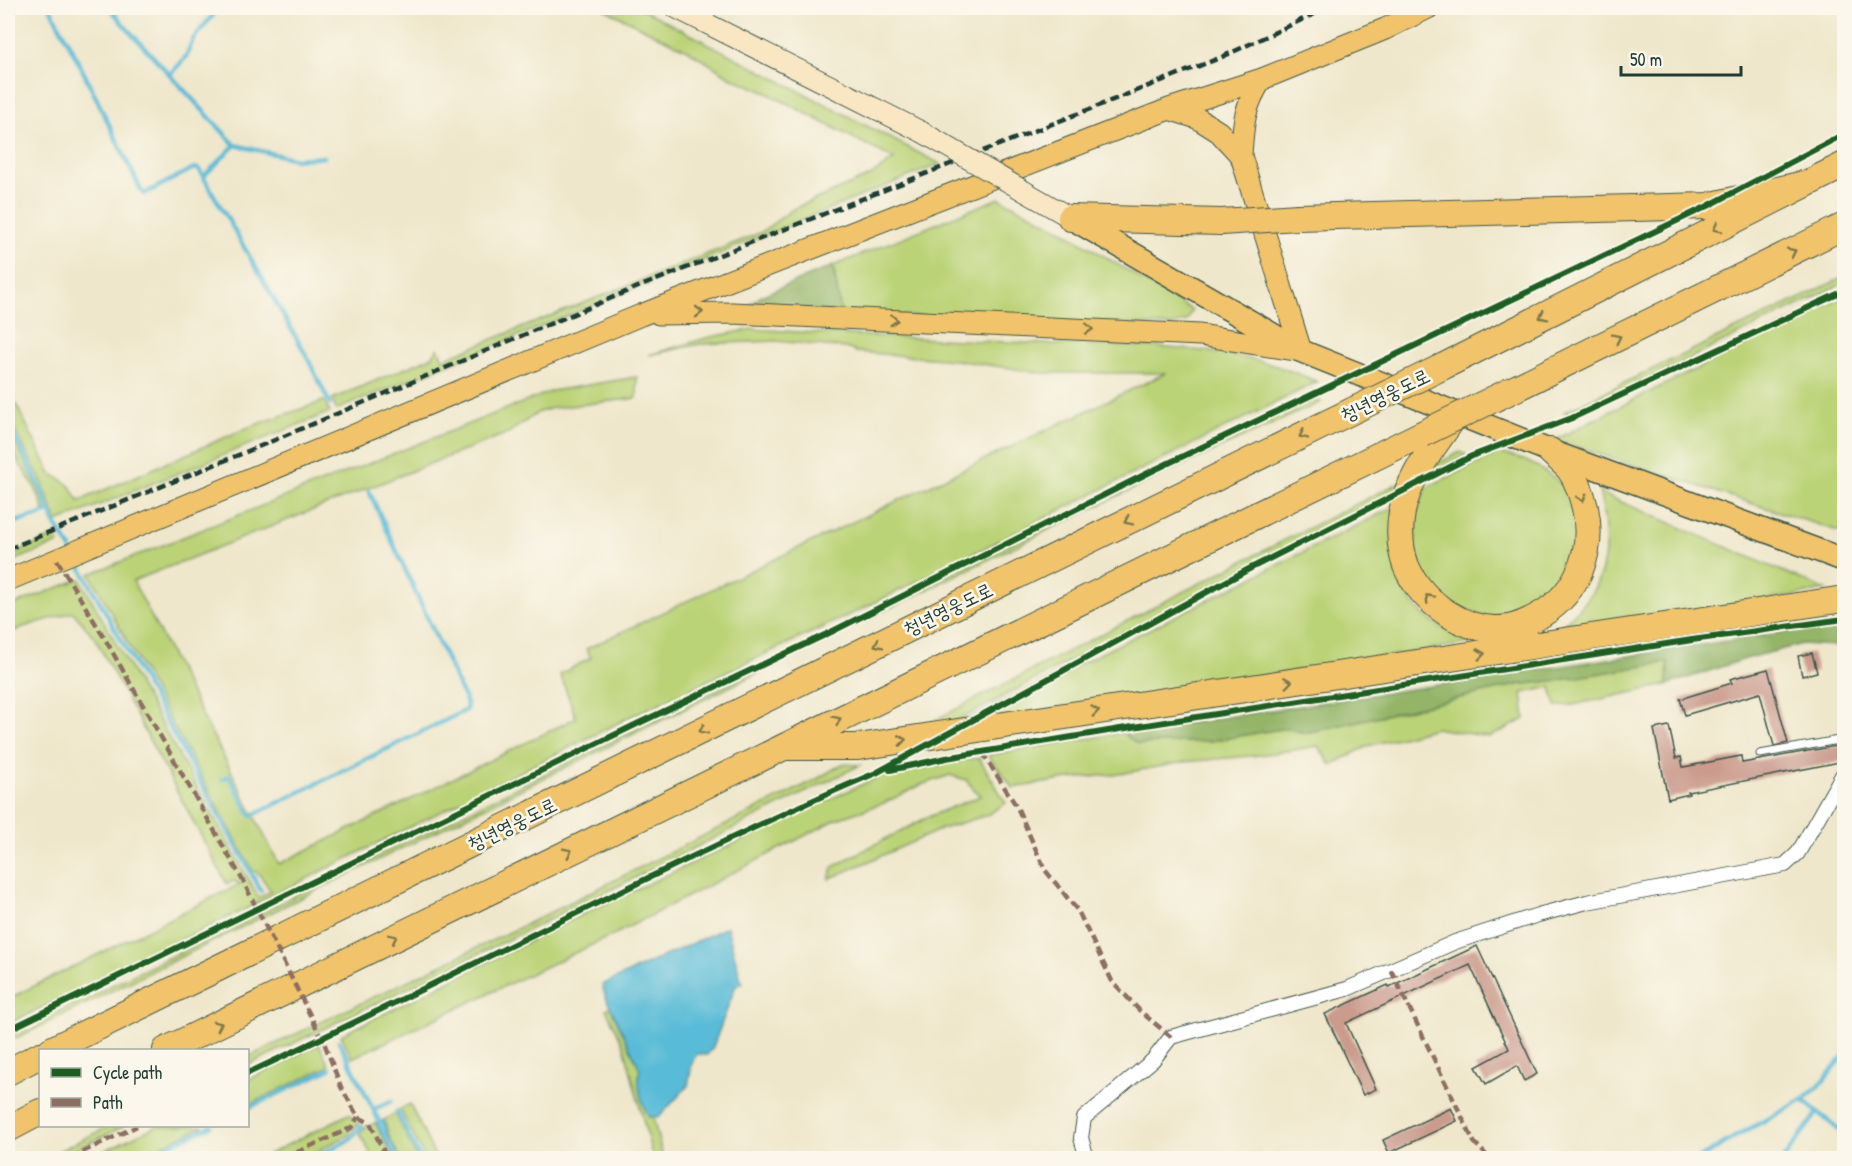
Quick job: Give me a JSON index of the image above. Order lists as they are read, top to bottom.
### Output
{
  "streets": {
    "highway": ["청년영웅도로"]
  },
  "legend": ["Cycle path", "Path"],
  "scale_bar": "50 m"
}
